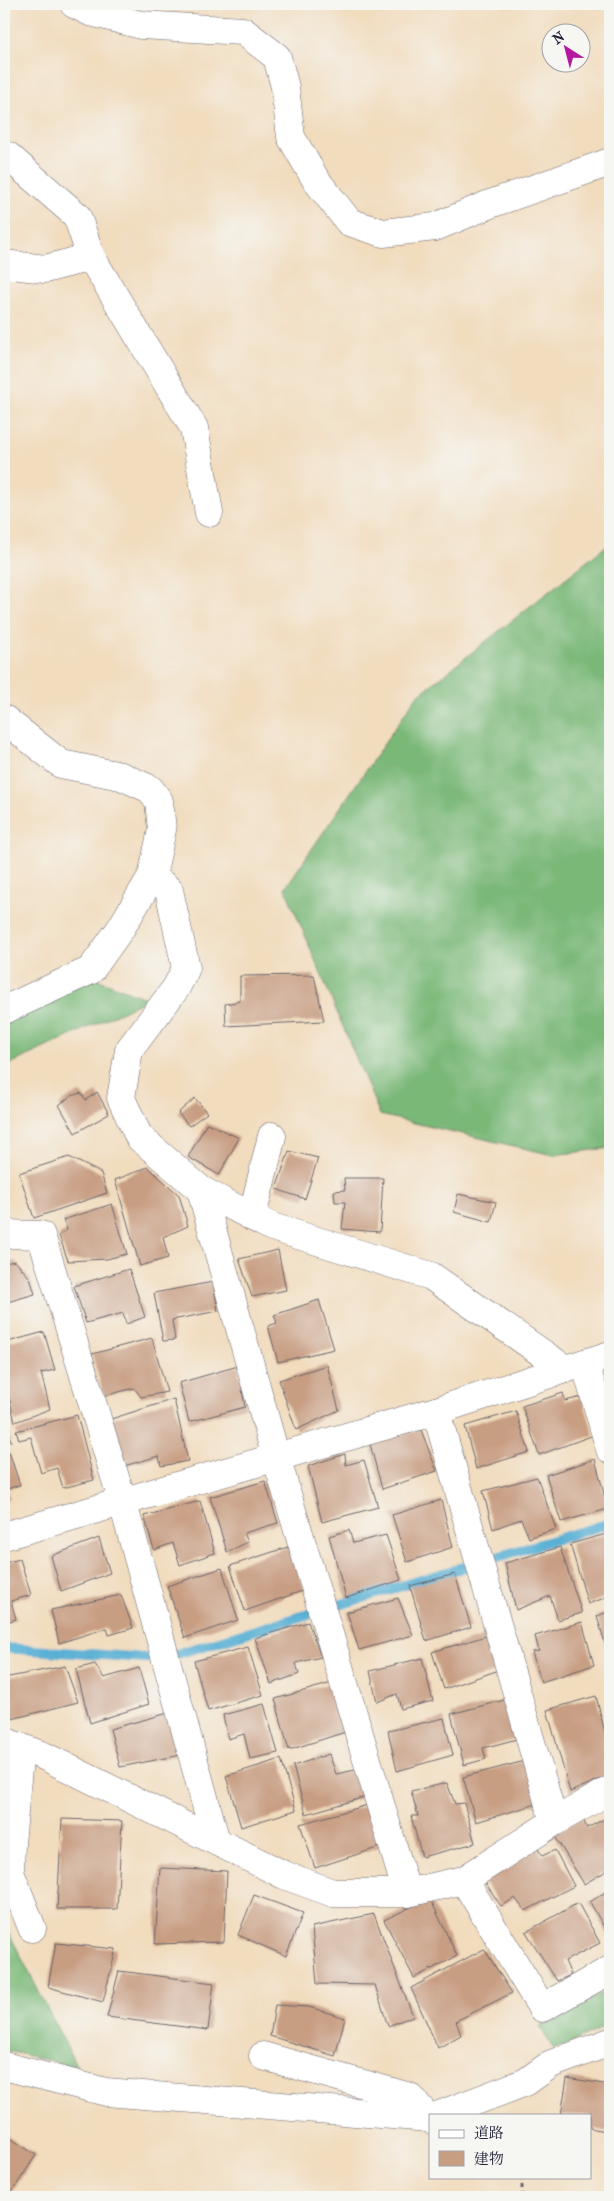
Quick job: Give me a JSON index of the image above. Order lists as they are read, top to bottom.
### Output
{
  "legend": ["道路", "建物"],
  "north": "top left"
}
